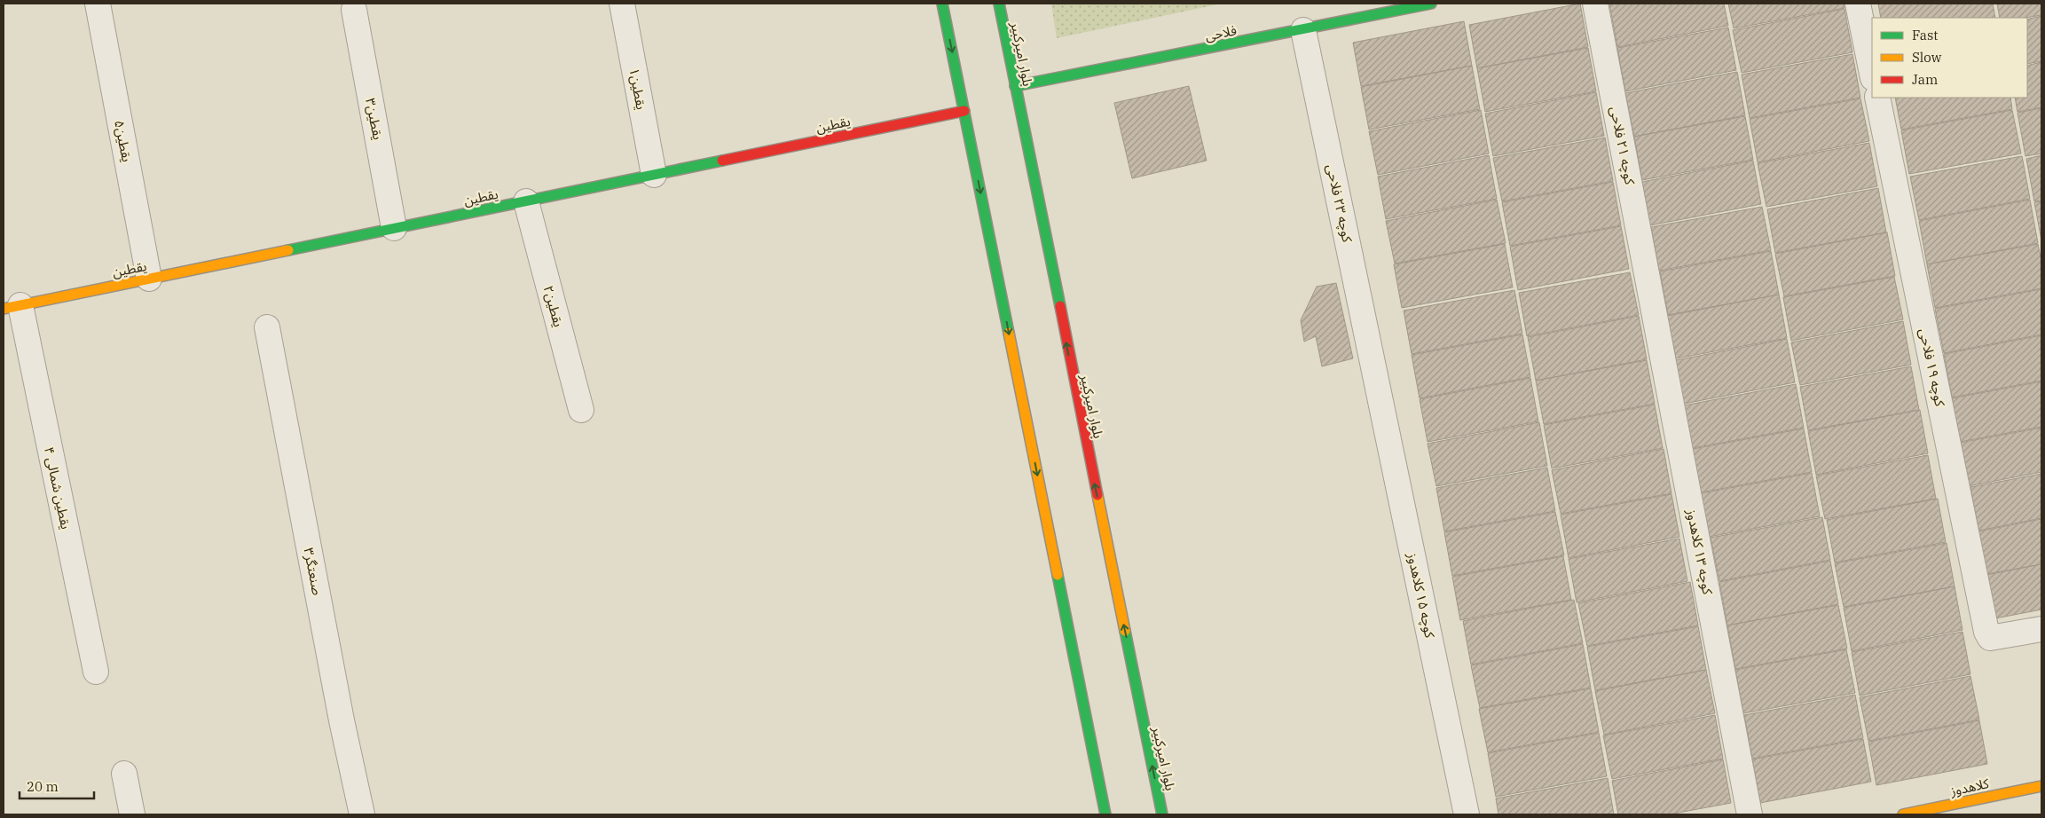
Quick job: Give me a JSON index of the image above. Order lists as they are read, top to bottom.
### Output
{
  "streets": {
    "main road": [
      "فلاحی",
      "بلوار امیرکبیر",
      "یقطین",
      "کلاهدوز"
    ],
    "street": [
      "یقطین۱",
      "یقطین۳",
      "یقطین۵",
      "کوچه ۲۱ فلاحی",
      "کوچه ۲۳ فلاحی",
      "یقطین۲",
      "کوچه ۱۹ فلاحی",
      "یقطین شمالی ۴",
      "کوچه ۱۳ کلاهدوز",
      "صنعتگر۳",
      "کوچه ۱۵ کلاهدوز"
    ]
  },
  "crossings": [
    ["فلاحی", "بلوار امیرکبیر"],
    ["فلاحی", "کوچه ۲۳ فلاحی"],
    ["یقطین۱", "یقطین"],
    ["یقطین۳", "یقطین"],
    ["یقطین", "یقطین۵"],
    ["یقطین", "یقطین۲"],
    ["یقطین", "یقطین شمالی ۴"],
    ["کوچه ۲۱ فلاحی", "کوچه ۱۳ کلاهدوز"],
    ["کوچه ۲۳ فلاحی", "کوچه ۱۵ کلاهدوز"]
  ],
  "legend": ["Fast", "Slow", "Jam"],
  "scale_bar": "20 m"
}
